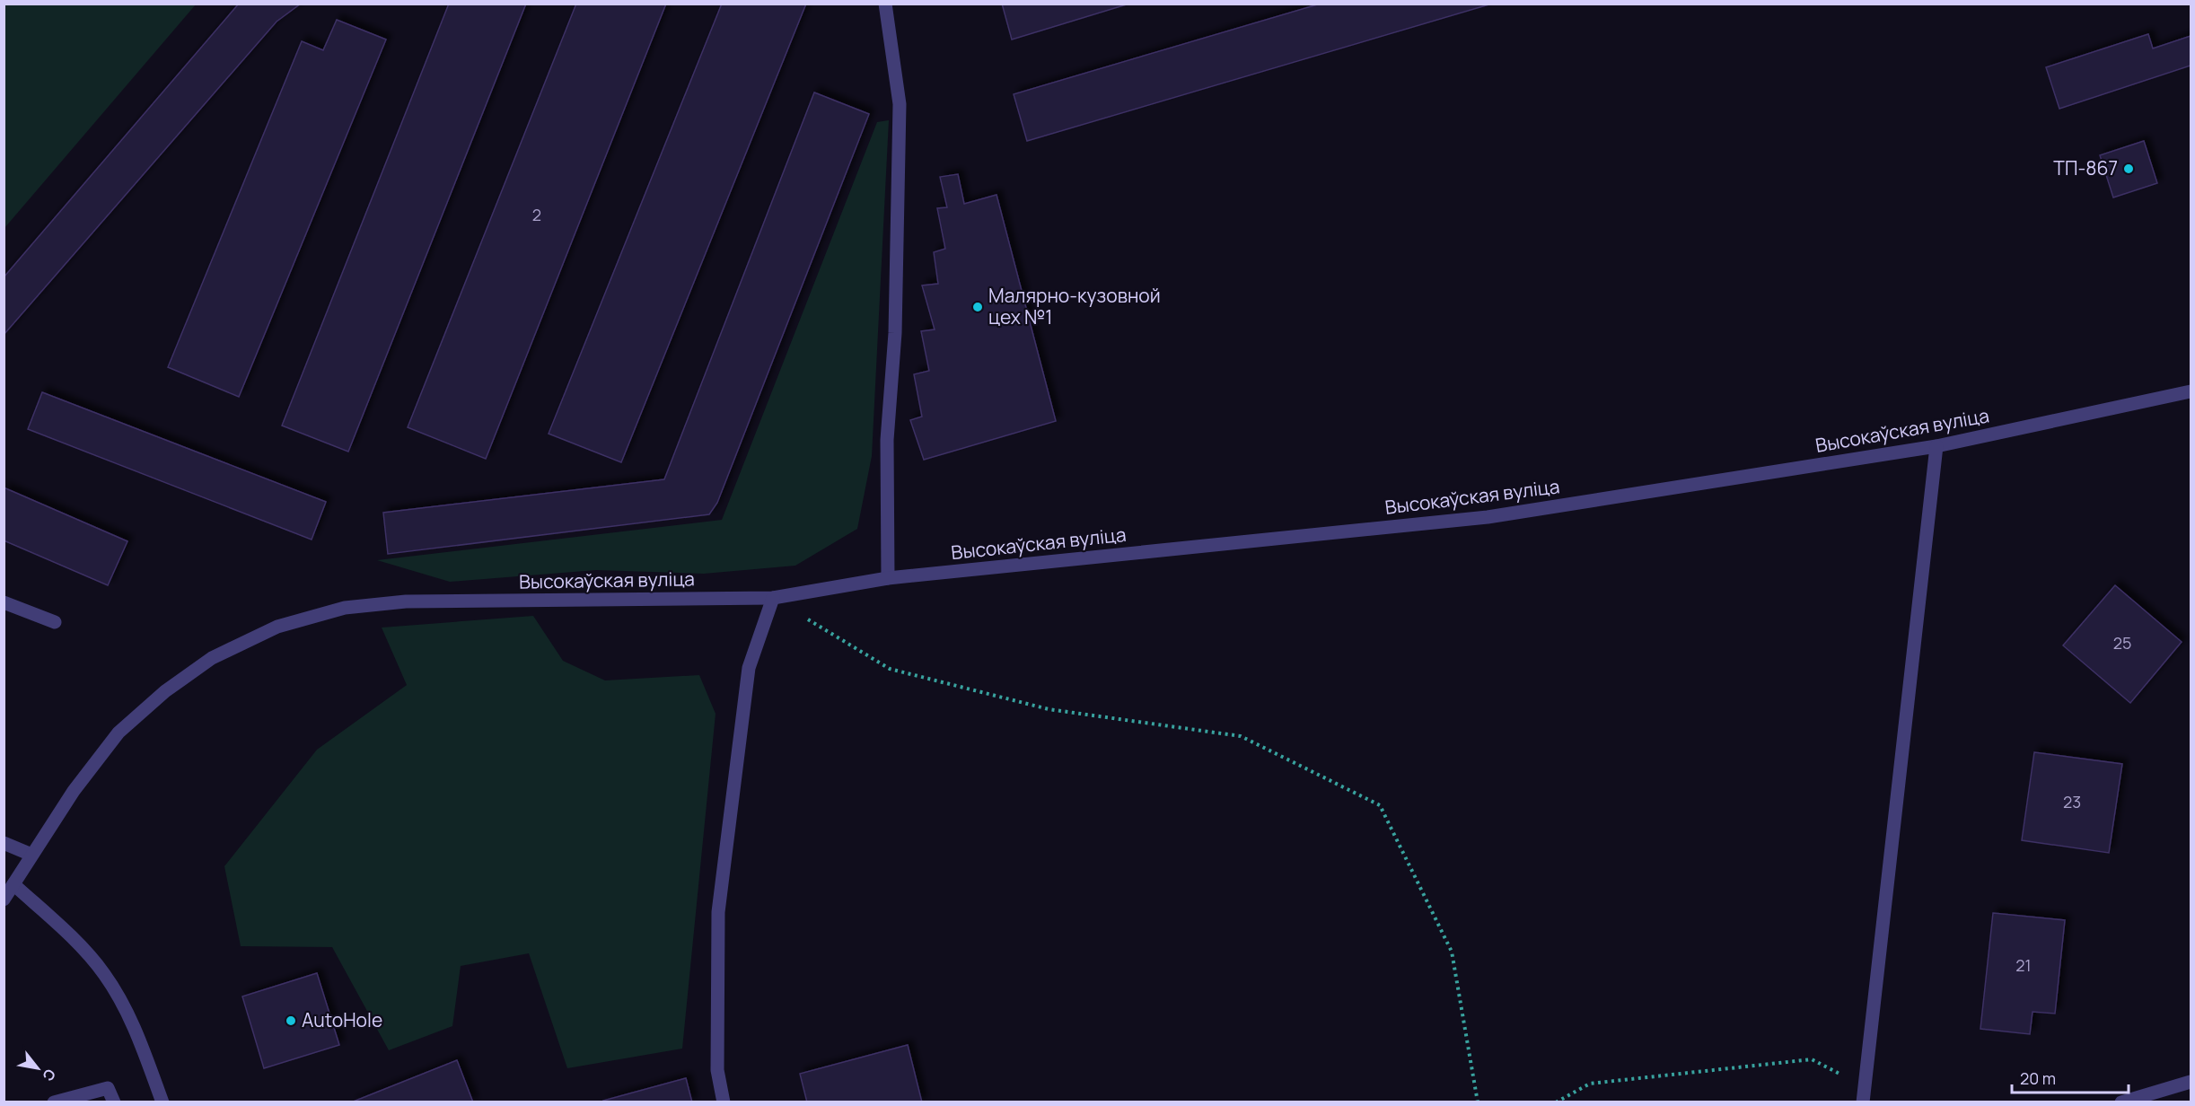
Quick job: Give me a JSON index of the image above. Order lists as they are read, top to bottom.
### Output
{
  "streets": {
    "street": ["Высокаўская вуліца"]
  },
  "places": ["ТП-867", "Малярно-кузовной цех №1", "AutoHole"],
  "house_numbers": [
    "2",
    "25",
    "23",
    "21"
  ],
  "scale_bar": "20 m",
  "north": "bottom right"
}
